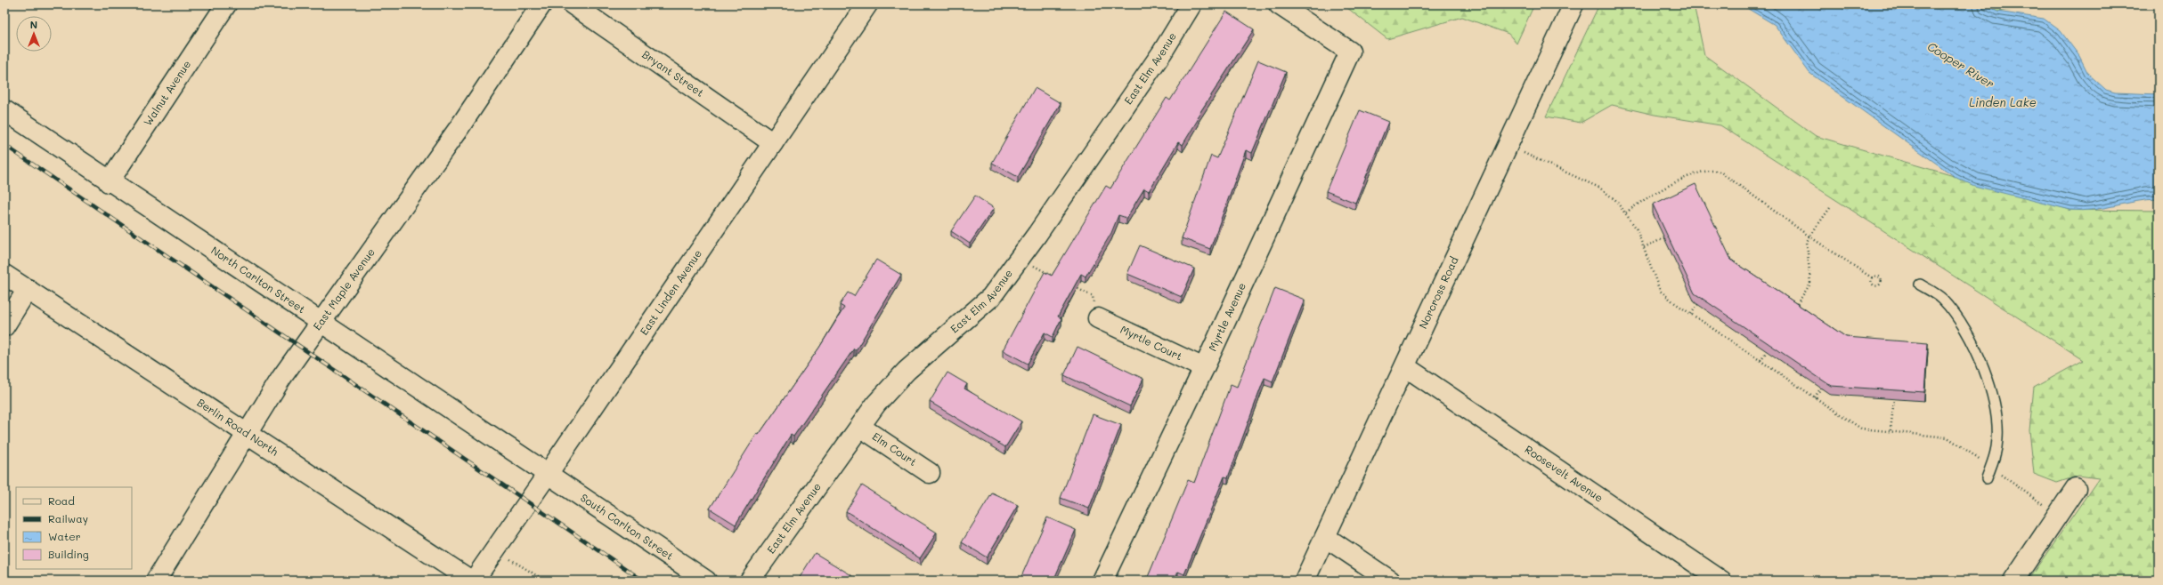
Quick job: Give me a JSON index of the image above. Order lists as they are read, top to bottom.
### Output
{
  "streets": {
    "street": [
      "East Elm Avenue",
      "Bryant Street",
      "Walnut Avenue",
      "North Carlton Street",
      "East Maple Avenue",
      "East Linden Avenue",
      "Norcross Road",
      "Myrtle Avenue",
      "Myrtle Court",
      "Berlin Road North",
      "Elm Court",
      "Roosevelt Avenue",
      "South Carlton Street"
    ]
  },
  "crossings": [
    ["East Elm Avenue", "Elm Court"],
    ["Bryant Street", "East Linden Avenue"],
    ["Walnut Avenue", "North Carlton Street"],
    ["North Carlton Street", "East Maple Avenue"],
    ["North Carlton Street", "East Linden Avenue"],
    ["North Carlton Street", "South Carlton Street"],
    ["East Maple Avenue", "Berlin Road North"],
    ["East Linden Avenue", "South Carlton Street"],
    ["Norcross Road", "Roosevelt Avenue"],
    ["Myrtle Avenue", "Myrtle Court"]
  ],
  "water": ["Cooper River", "Linden Lake"],
  "legend": [
    "Road",
    "Railway",
    "Water",
    "Building"
  ],
  "north": "top"
}
